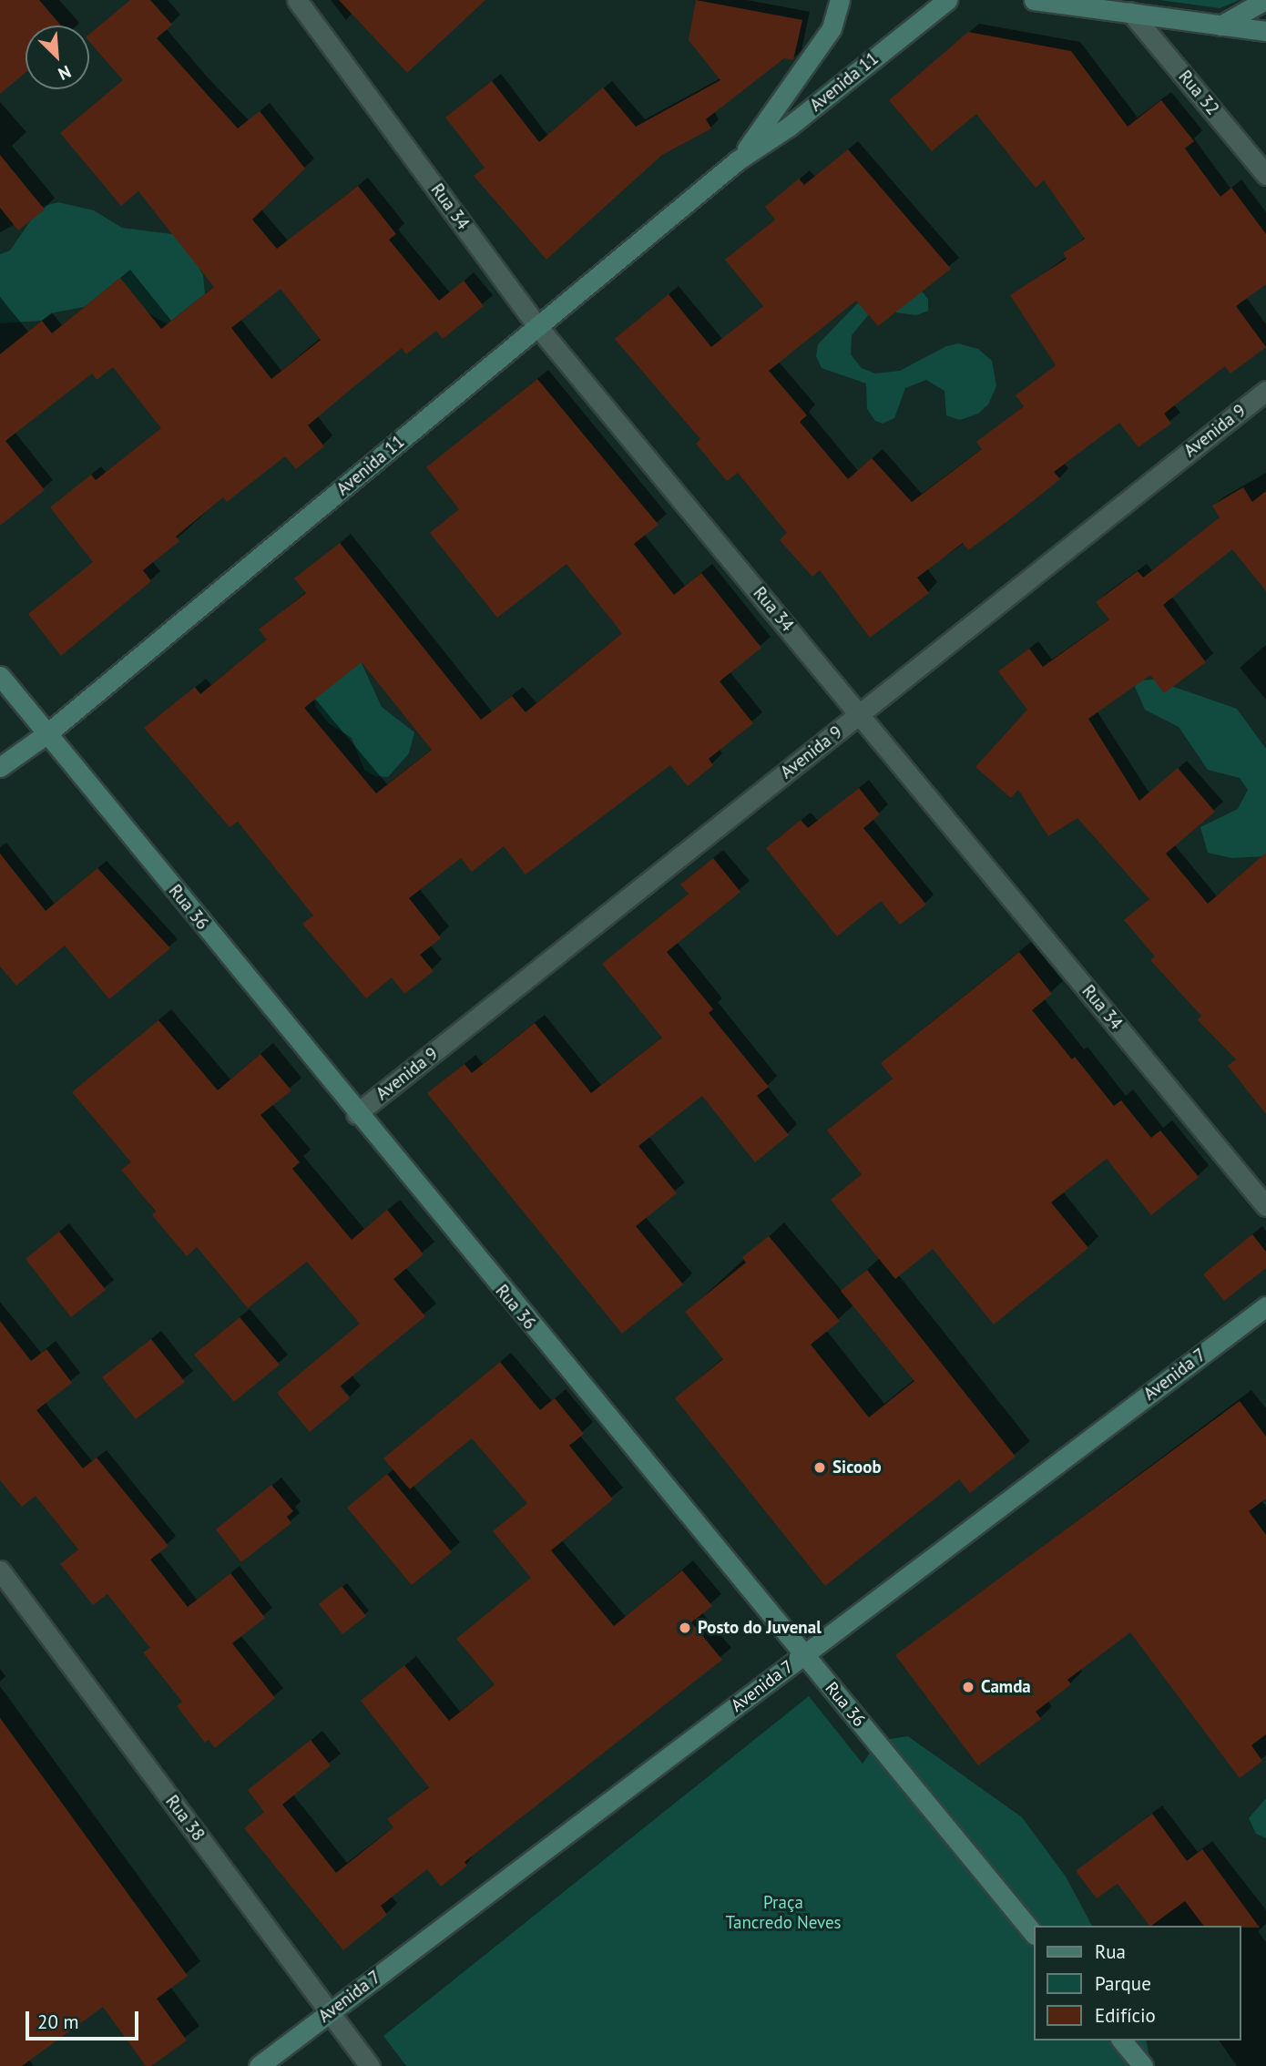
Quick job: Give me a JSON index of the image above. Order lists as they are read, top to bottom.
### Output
{
  "streets": {
    "street": [
      "Avenida 11",
      "Rua 32",
      "Rua 34",
      "Avenida 9",
      "Rua 36",
      "Avenida 7",
      "Rua 38"
    ]
  },
  "crossings": [
    ["Avenida 11", "Rua 34"],
    ["Avenida 11", "Rua 36"],
    ["Rua 34", "Avenida 9"],
    ["Avenida 9", "Rua 36"],
    ["Rua 36", "Avenida 7"],
    ["Avenida 7", "Rua 38"]
  ],
  "parks": ["Praça Tancredo Neves"],
  "places": ["Sicoob", "Posto do Juvenal", "Camda"],
  "legend": ["Rua", "Parque", "Edifício"],
  "scale_bar": "20 m",
  "north": "bottom right"
}
